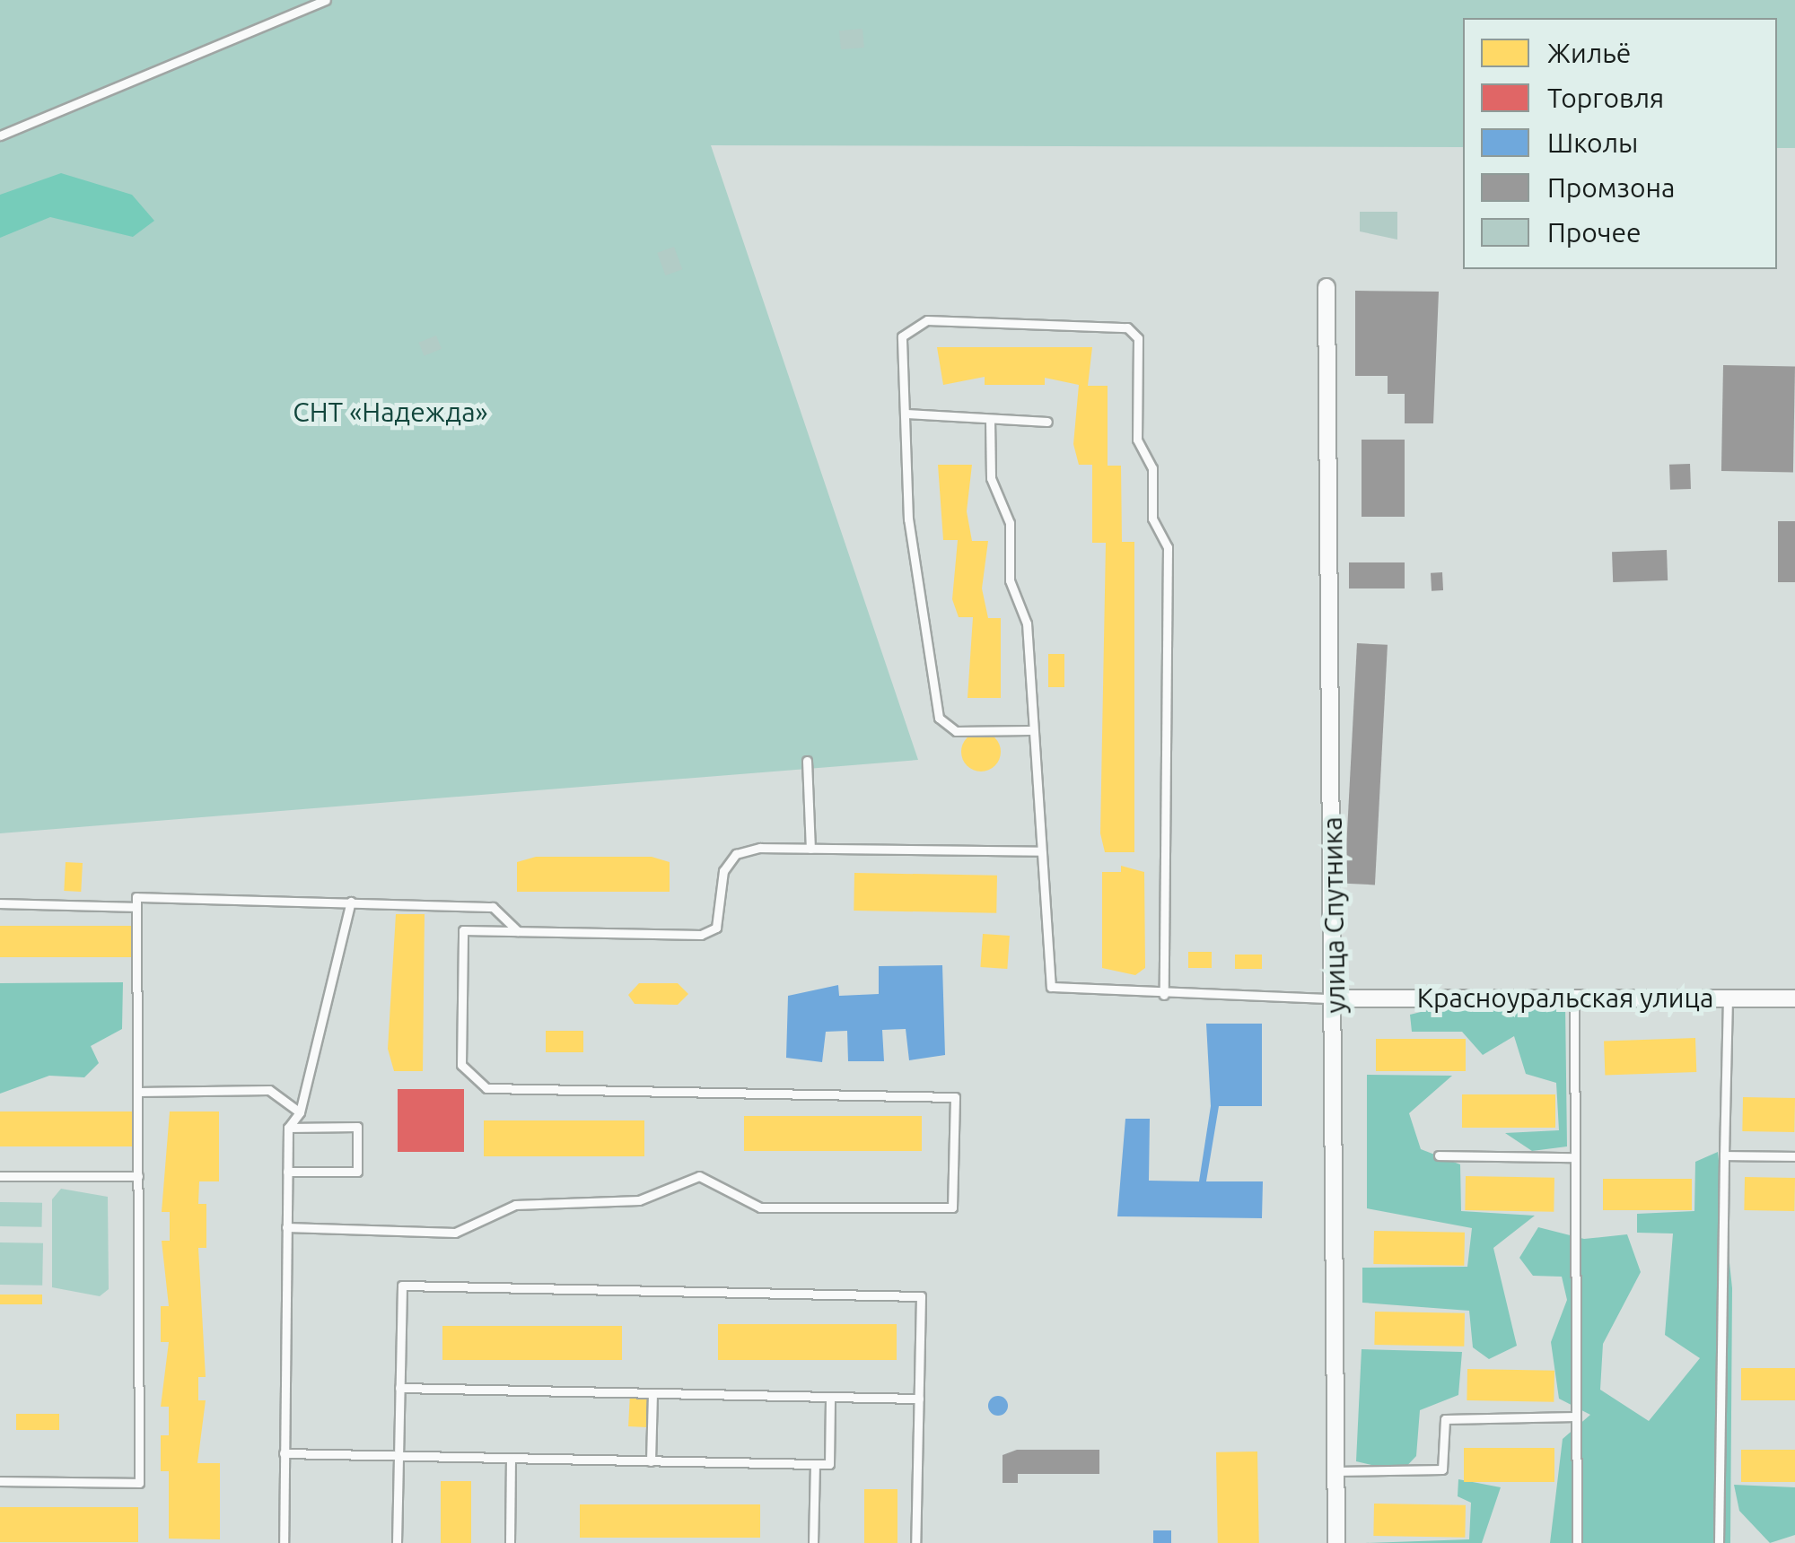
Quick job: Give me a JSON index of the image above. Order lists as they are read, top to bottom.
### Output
{
  "streets": {
    "street": ["улица Спутника", "Красноуральская улица"]
  },
  "crossings": [
    ["улица Спутника", "Красноуральская улица"]
  ],
  "parks": ["СНТ «Надежда»"],
  "legend": [
    "Жильё",
    "Торговля",
    "Школы",
    "Промзона",
    "Прочее"
  ]
}
